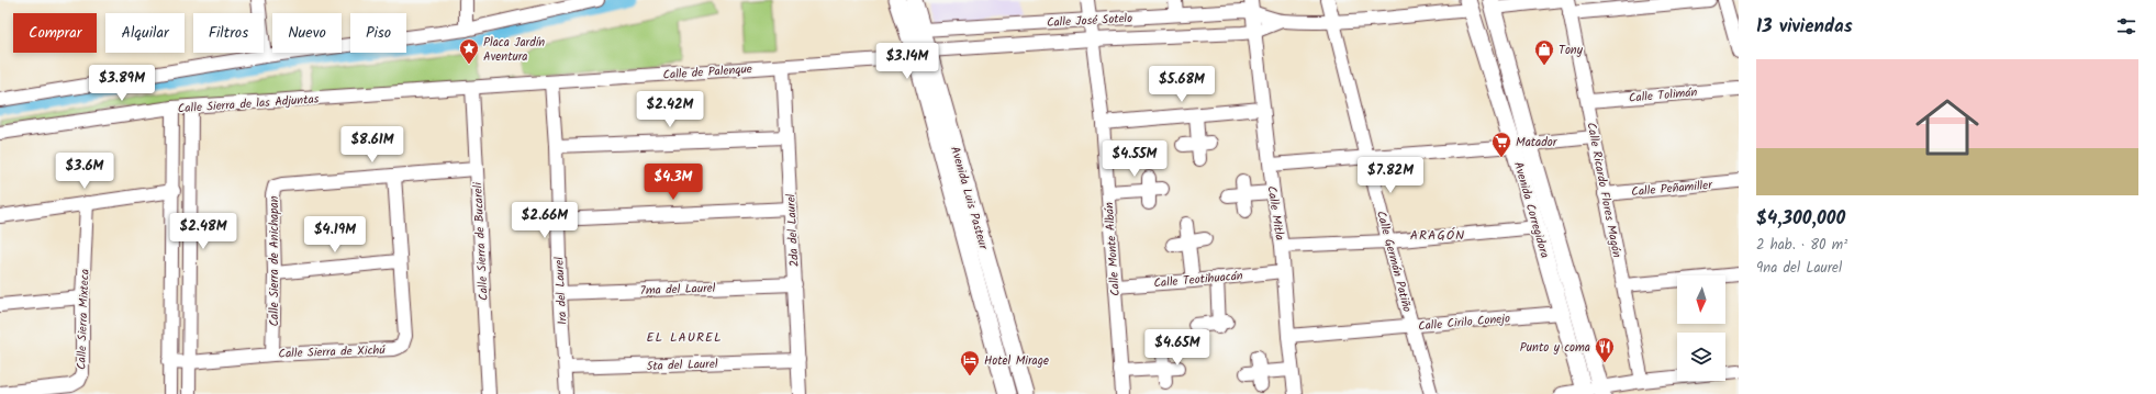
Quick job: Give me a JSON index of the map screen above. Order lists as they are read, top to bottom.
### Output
{
  "streets": {
    "main road": ["Avenida Luis Pasteur", "Avenida Corregidora"],
    "street": [
      "Calle José Sotelo",
      "Calle de Palenque",
      "Calle Tolimán",
      "Calle Sierra de las Adjuntas",
      "Calle Peñamiller",
      "Calle Ricardo Flores Magón",
      "Calle Mitla",
      "2da del Laurel",
      "Calle Sierra de Bucareli",
      "Calle Monte Albán",
      "Calle Sierra de Anichapan",
      "Calle Germán Patiño",
      "Calle Teotihuacán",
      "7ma del Laurel",
      "1ra del Laurel",
      "Calle Sierra Mixteca",
      "Calle Cirilo Conejo",
      "Calle Sierra de Xichú",
      "5ta del Laurel"
    ]
  },
  "crossings": [
    ["Calle José Sotelo", "Calle de Palenque"],
    ["Calle José Sotelo", "Avenida Luis Pasteur"],
    ["Calle José Sotelo", "Avenida Corregidora"],
    ["Calle José Sotelo", "Calle Mitla"],
    ["Calle José Sotelo", "Calle Monte Albán"],
    ["Calle José Sotelo", "Calle Germán Patiño"],
    ["Calle de Palenque", "Calle Sierra de las Adjuntas"],
    ["Calle de Palenque", "Avenida Luis Pasteur"],
    ["Calle de Palenque", "2da del Laurel"],
    ["Calle de Palenque", "Calle Sierra de Bucareli"],
    ["Calle de Palenque", "1ra del Laurel"],
    ["Calle Tolimán", "Calle Ricardo Flores Magón"],
    ["Calle Sierra de las Adjuntas", "Calle Sierra de Bucareli"],
    ["Calle Peñamiller", "Calle Ricardo Flores Magón"],
    ["Avenida Corregidora", "Calle Cirilo Conejo"],
    ["Calle Mitla", "Calle Teotihuacán"],
    ["Calle Mitla", "Calle Cirilo Conejo"],
    ["2da del Laurel", "7ma del Laurel"],
    ["2da del Laurel", "5ta del Laurel"],
    ["Calle Sierra de Bucareli", "Calle Sierra de Anichapan"],
    ["Calle Monte Albán", "Calle Teotihuacán"],
    ["Calle Sierra de Anichapan", "Calle Sierra de Xichú"],
    ["Calle Germán Patiño", "Calle Cirilo Conejo"],
    ["7ma del Laurel", "1ra del Laurel"],
    ["1ra del Laurel", "5ta del Laurel"]
  ],
  "districts": ["ARAGÓN", "EL LAUREL"],
  "places": {
    "place": ["Placa Jardín Aventura"],
    "shop": ["Tony"],
    "supermarket": ["Matador"],
    "restaurant": ["Punto y coma"],
    "hotel": ["Hotel Mirage"]
  },
  "north": "bottom",
  "page": {
    "heading": "13 viviendas",
    "chip": [
      "Comprar",
      "Alquilar",
      "Filtros",
      "Nuevo",
      "Piso"
    ],
    "price": [
      "$3.14M",
      "$3.89M",
      "$5.68M",
      "$2.42M",
      "$8.61M",
      "$4.55M",
      "$3.6M",
      "$7.82M",
      "$4.3M",
      "$2.66M",
      "$2.48M",
      "$4.19M",
      "$4.65M"
    ],
    "list": [
      {
        "name": "$4,300,000",
        "note": "2 hab. · 80 m² · 9na del Laurel"
      }
    ]
  }
}
